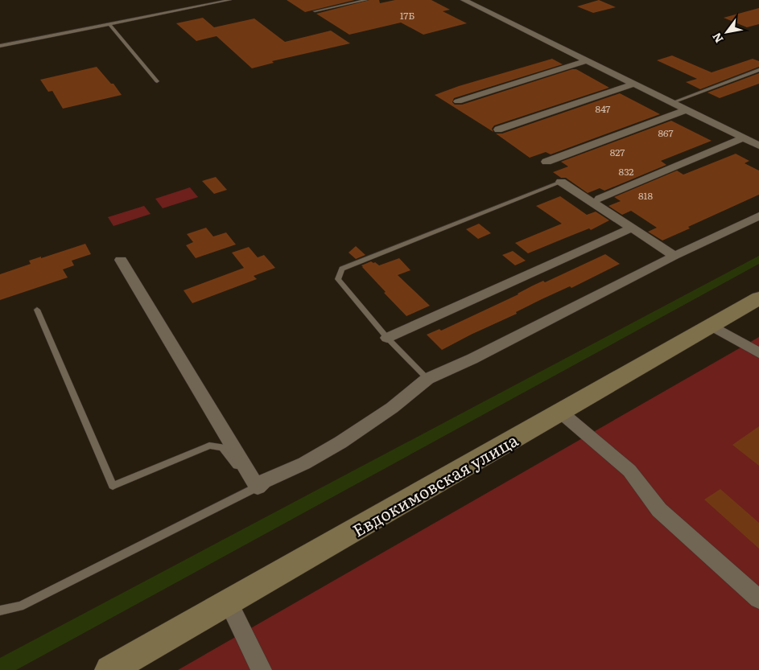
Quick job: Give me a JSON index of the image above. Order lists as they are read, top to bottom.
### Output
{
  "streets": {
    "main road": ["Евдокимовская улица"]
  },
  "house_numbers": [
    "17Б",
    "847",
    "867",
    "827",
    "832",
    "818"
  ],
  "north": "bottom left"
}
